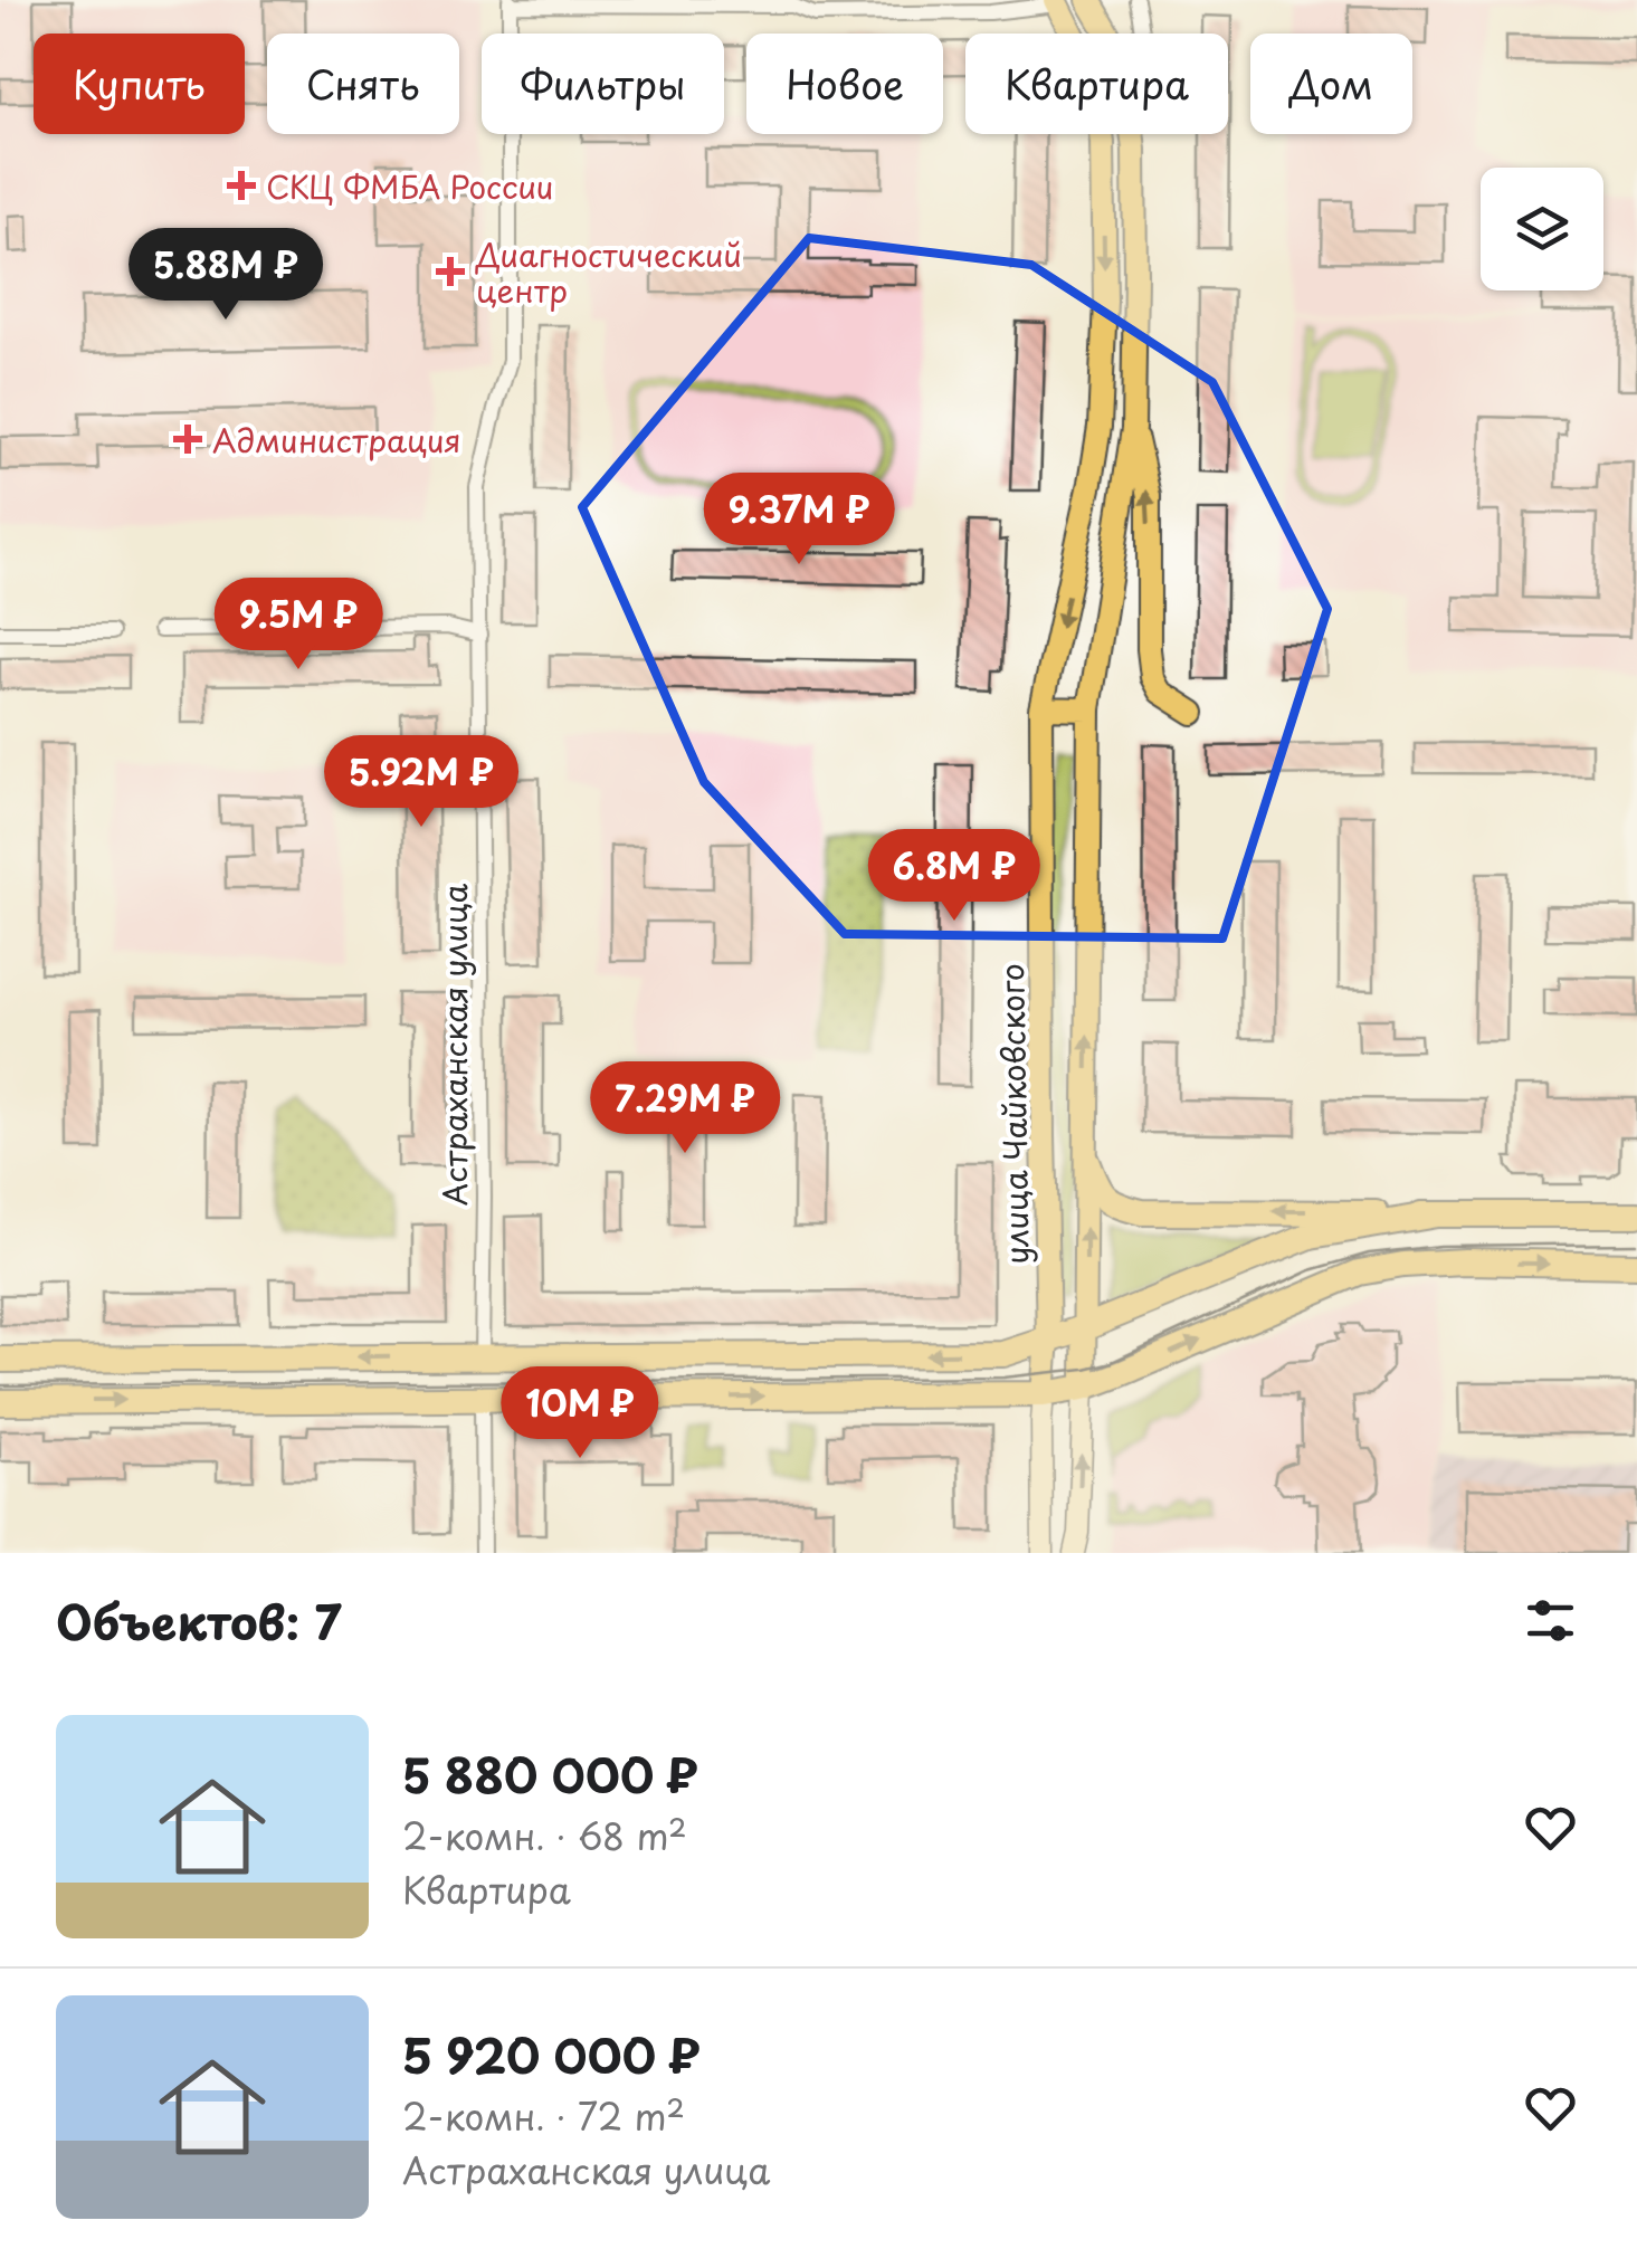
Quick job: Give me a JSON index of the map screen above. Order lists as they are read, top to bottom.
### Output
{
  "streets": {
    "main road": ["улица Чайковского"],
    "street": ["Астраханская улица"]
  },
  "places": {
    "health": ["СКЦ ФМБА России", "Диагностический центр", "Администрация"]
  },
  "page": {
    "chip": [
      "Купить",
      "Снять",
      "Фильтры",
      "Новое",
      "Квартира",
      "Дом"
    ],
    "price": [
      "5.88M ₽",
      "9.37M ₽",
      "9.5M ₽",
      "5.92M ₽",
      "6.8M ₽",
      "7.29M ₽",
      "10M ₽"
    ],
    "heading": "Объектов: 7",
    "list": [
      {
        "name": "5 880 000 ₽",
        "note": "2-комн. · 68 m² · Квартира"
      },
      {
        "name": "5 920 000 ₽",
        "note": "2-комн. · 72 m² · Астраханская улица"
      }
    ]
  }
}
